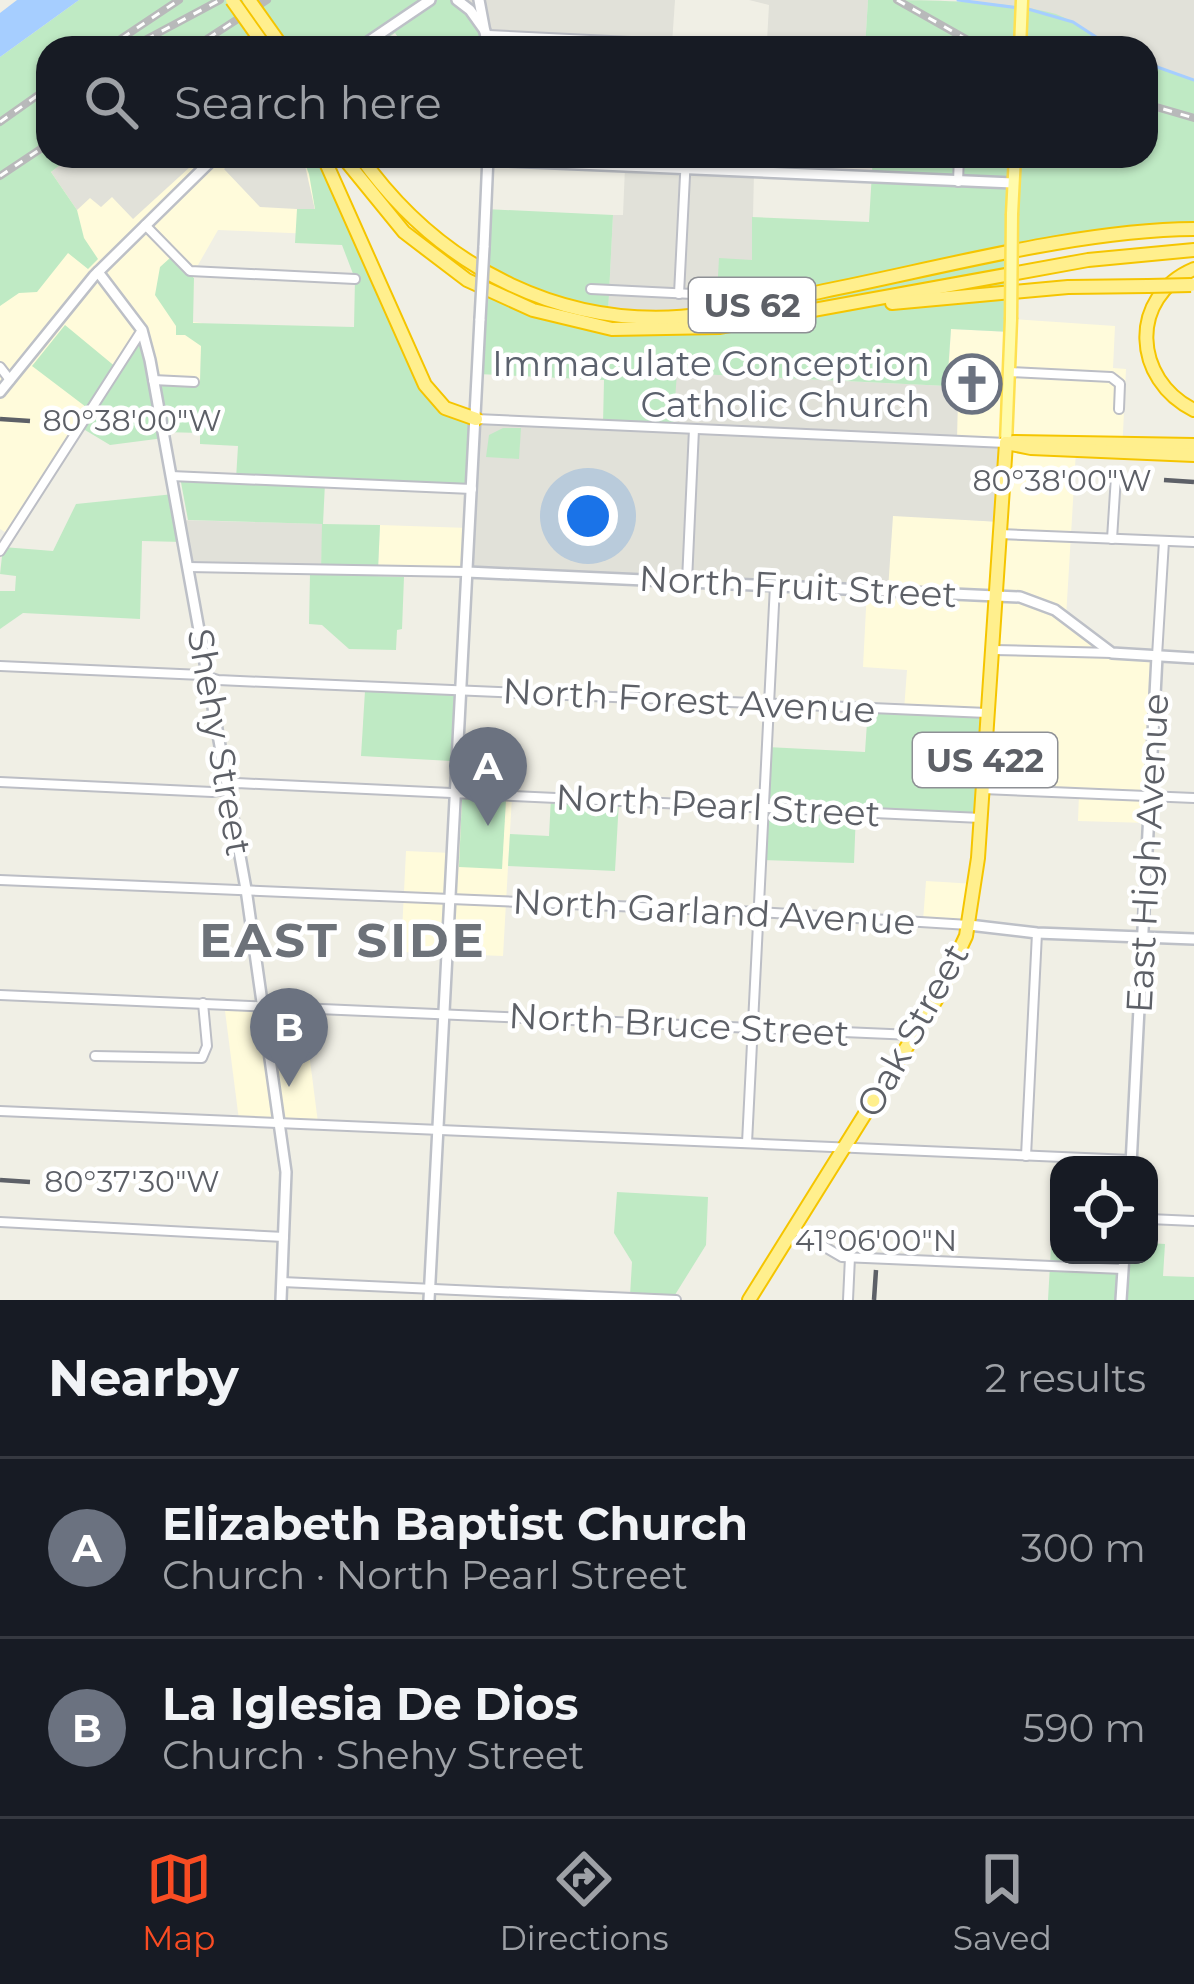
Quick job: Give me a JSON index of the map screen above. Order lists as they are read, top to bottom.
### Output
{
  "streets": {
    "highway": ["US 62", "US 422", "Oak Street"],
    "street": [
      "North Fruit Street",
      "North Forest Avenue",
      "Shehy Street",
      "North Pearl Street",
      "East High Avenue",
      "North Garland Avenue",
      "North Bruce Street"
    ]
  },
  "crossings": [
    ["North Fruit Street", "Oak Street"],
    ["North Forest Avenue", "Shehy Street"],
    ["North Forest Avenue", "Oak Street"],
    ["Shehy Street", "North Pearl Street"],
    ["Shehy Street", "North Garland Avenue"],
    ["Shehy Street", "North Bruce Street"],
    ["North Pearl Street", "Oak Street"],
    ["East High Avenue", "North Garland Avenue"],
    ["North Garland Avenue", "Oak Street"],
    ["North Bruce Street", "Oak Street"]
  ],
  "districts": ["EAST SIDE"],
  "places": {
    "church": ["Immaculate Conception Catholic Church"]
  },
  "page": {
    "search": "Search here",
    "pins": ["A", "B"],
    "heading": ["Nearby", "2 results"],
    "list": [
      {
        "mark": "A",
        "name": "Elizabeth Baptist Church",
        "note": "Church · North Pearl Street",
        "value": "300 m"
      },
      {
        "mark": "B",
        "name": "La Iglesia De Dios",
        "note": "Church · Shehy Street",
        "value": "590 m"
      }
    ],
    "nav": ["Map", "Directions", "Saved"]
  },
  "coordinates": ["80°38'00\"W", "80°37'30\"W", "41°06'00\"N"]
}
